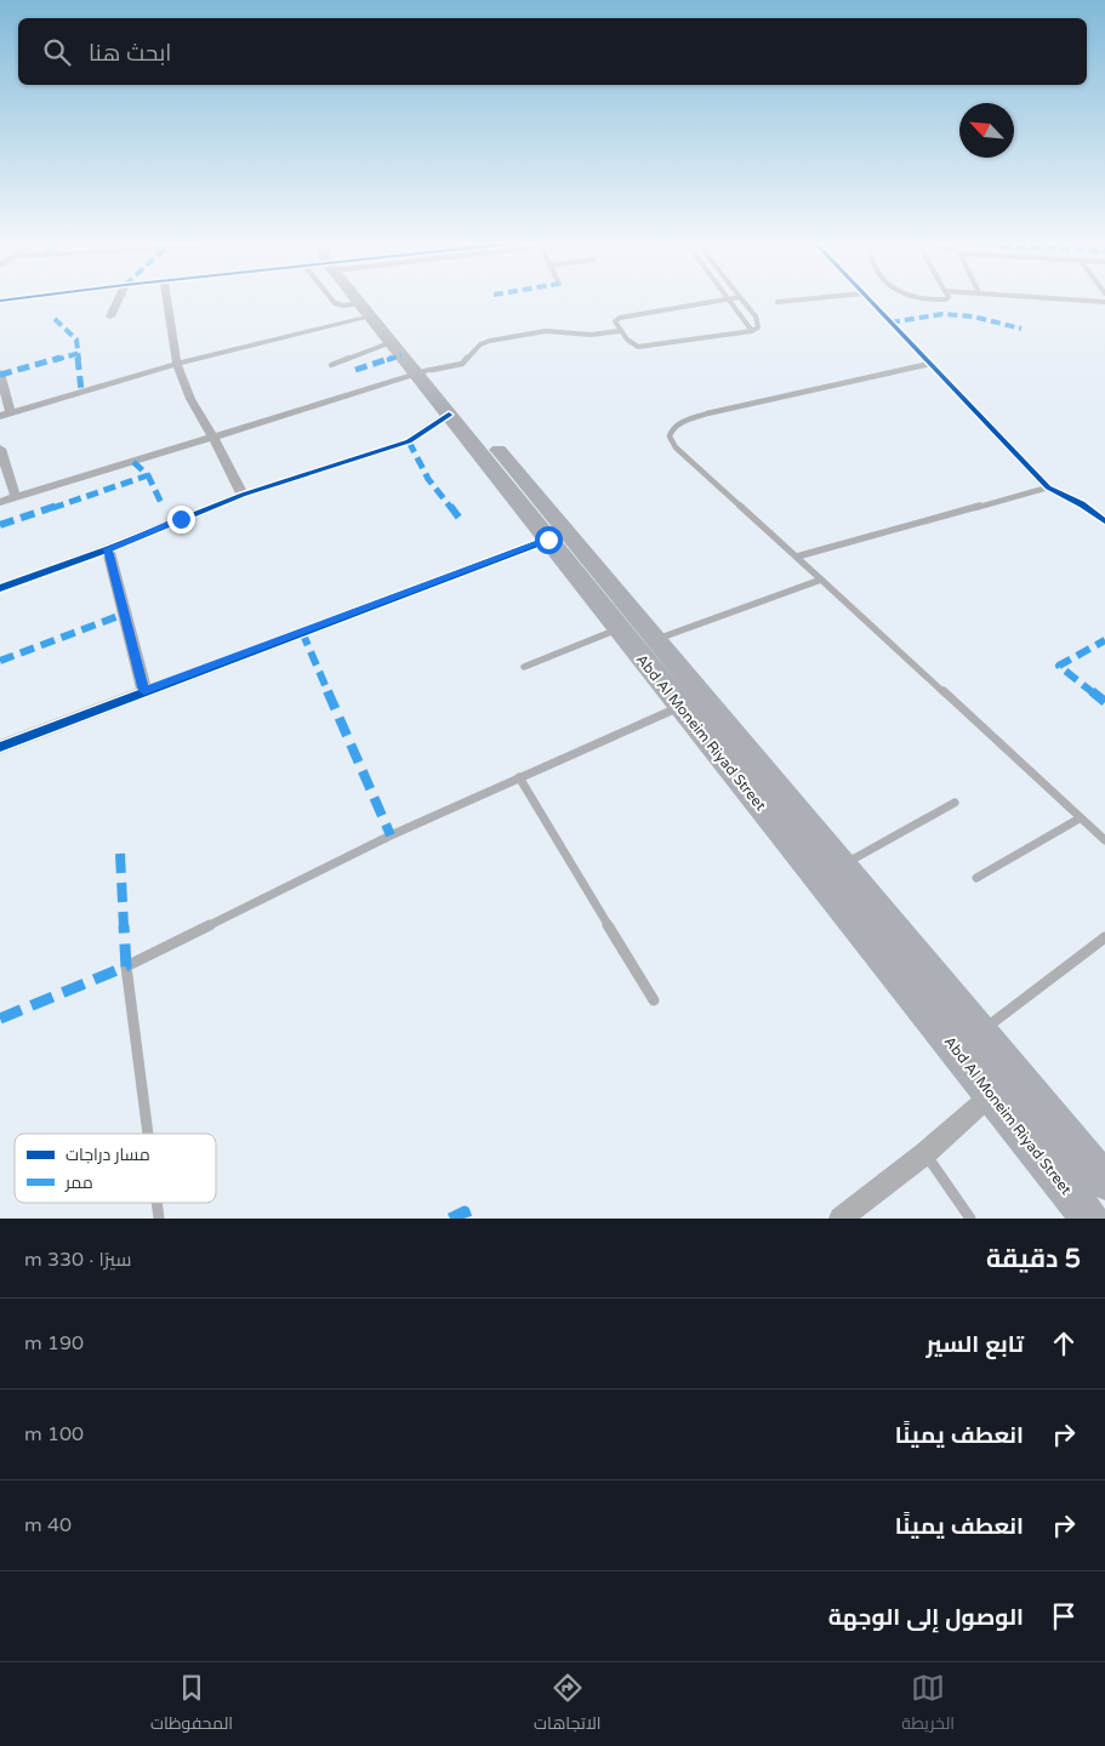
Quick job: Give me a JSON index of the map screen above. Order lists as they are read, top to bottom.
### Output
{
  "streets": {
    "highway": ["Abd Al Moneim Riyad Street"]
  },
  "legend": ["مسار دراجات", "ممر"],
  "north": "top left",
  "page": {
    "search": "ابحث هنا",
    "heading": ["5 دقيقة", "سيرًا · 330 m"],
    "list": [
      ["تابع السير", "190 m"],
      ["انعطف يمينًا", "100 m"],
      ["انعطف يمينًا", "40 m"],
      "الوصول إلى الوجهة"
    ],
    "nav": ["الخريطة", "الاتجاهات", "المحفوظات"]
  }
}
